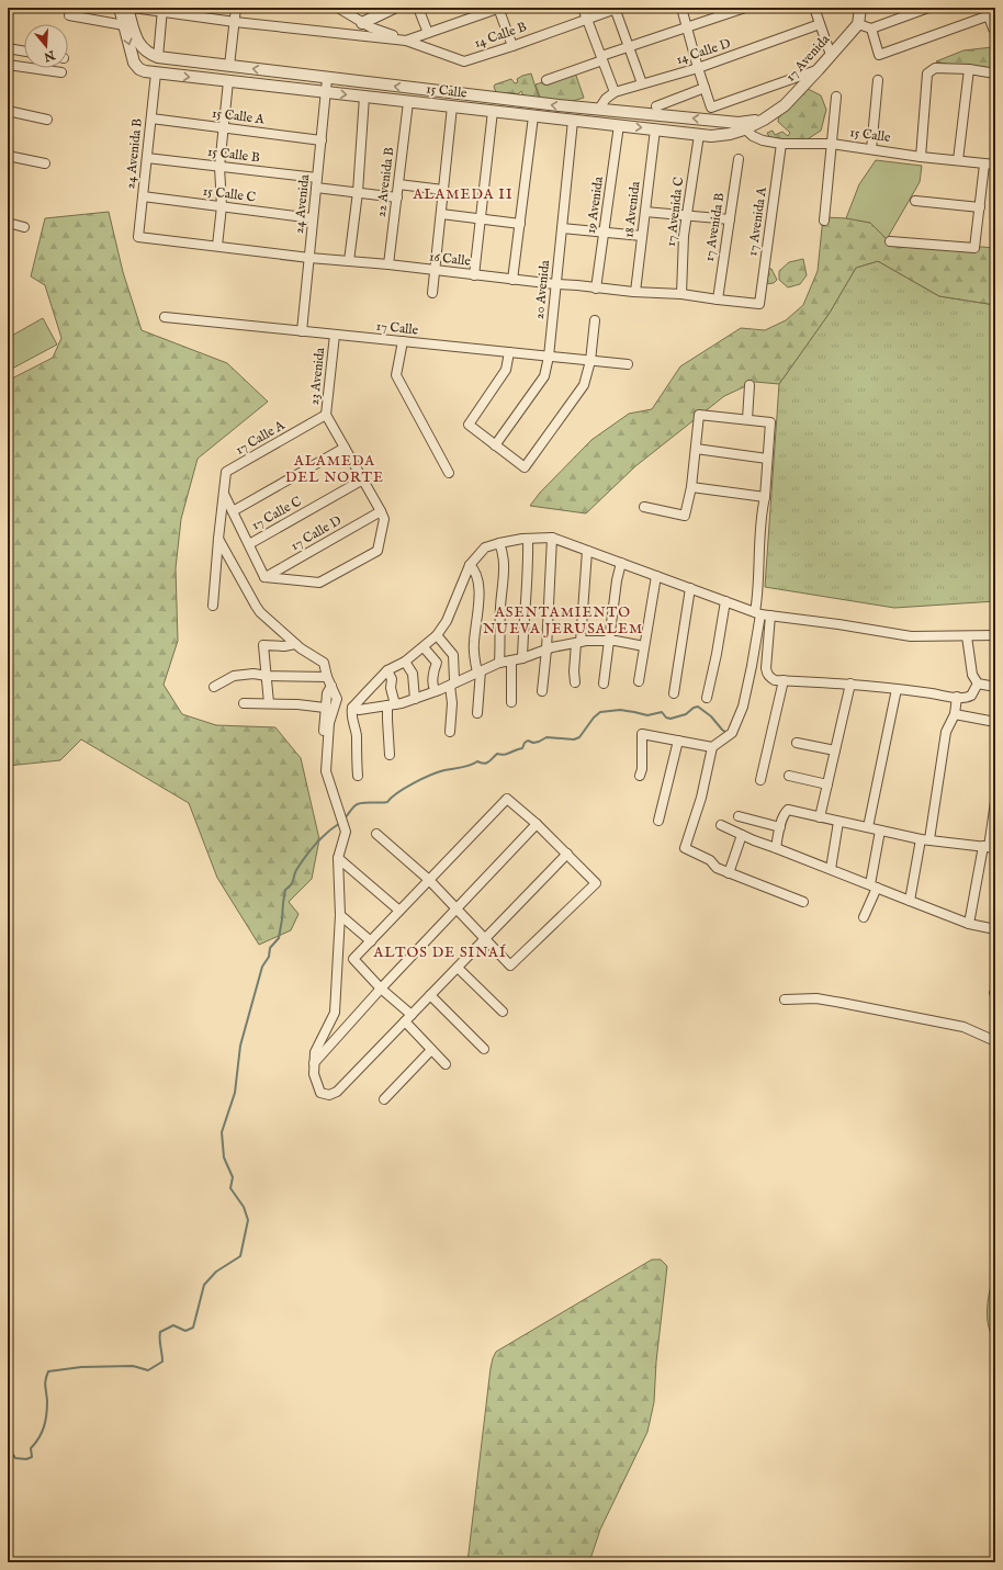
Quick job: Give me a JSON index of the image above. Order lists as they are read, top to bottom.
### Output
{
  "streets": {
    "street": [
      "14 Calle B",
      "14 Calle D",
      "17 Avenida",
      "15 Calle",
      "15 Calle A",
      "24 Avenida B",
      "15 Calle B",
      "22 Avenida B",
      "15 Calle C",
      "24 Avenida",
      "19 Avenida",
      "18 Avenida",
      "17 Avenida C",
      "17 Avenida A",
      "17 Avenida B",
      "16 Calle",
      "20 Avenida",
      "17 Calle",
      "23 Avenida",
      "17 Calle A",
      "17 Calle C",
      "17 Calle D"
    ]
  },
  "crossings": [
    ["14 Calle D", "15 Calle"],
    ["17 Avenida", "15 Calle"],
    ["15 Calle", "24 Avenida B"],
    ["15 Calle", "22 Avenida B"],
    ["15 Calle", "24 Avenida"],
    ["15 Calle", "19 Avenida"],
    ["15 Calle", "18 Avenida"],
    ["15 Calle", "17 Avenida C"],
    ["15 Calle", "17 Avenida A"],
    ["15 Calle", "20 Avenida"],
    ["15 Calle A", "24 Avenida B"],
    ["15 Calle A", "24 Avenida"],
    ["24 Avenida B", "15 Calle B"],
    ["24 Avenida B", "15 Calle C"],
    ["24 Avenida B", "16 Calle"],
    ["15 Calle B", "24 Avenida"],
    ["22 Avenida B", "16 Calle"],
    ["15 Calle C", "24 Avenida"],
    ["24 Avenida", "16 Calle"],
    ["24 Avenida", "17 Calle"],
    ["19 Avenida", "16 Calle"],
    ["18 Avenida", "16 Calle"],
    ["17 Avenida C", "16 Calle"],
    ["17 Avenida A", "16 Calle"],
    ["17 Avenida B", "16 Calle"],
    ["16 Calle", "20 Avenida"],
    ["20 Avenida", "17 Calle"],
    ["17 Calle", "23 Avenida"],
    ["23 Avenida", "17 Calle A"],
    ["23 Avenida", "17 Calle C"],
    ["23 Avenida", "17 Calle D"]
  ],
  "districts": [
    "ALAMEDA II",
    "ALAMEDA DEL NORTE",
    "ASENTAMIENTO NUEVA JERUSALEM",
    "ALTOS DE SINAÍ"
  ],
  "north": "bottom"
}
